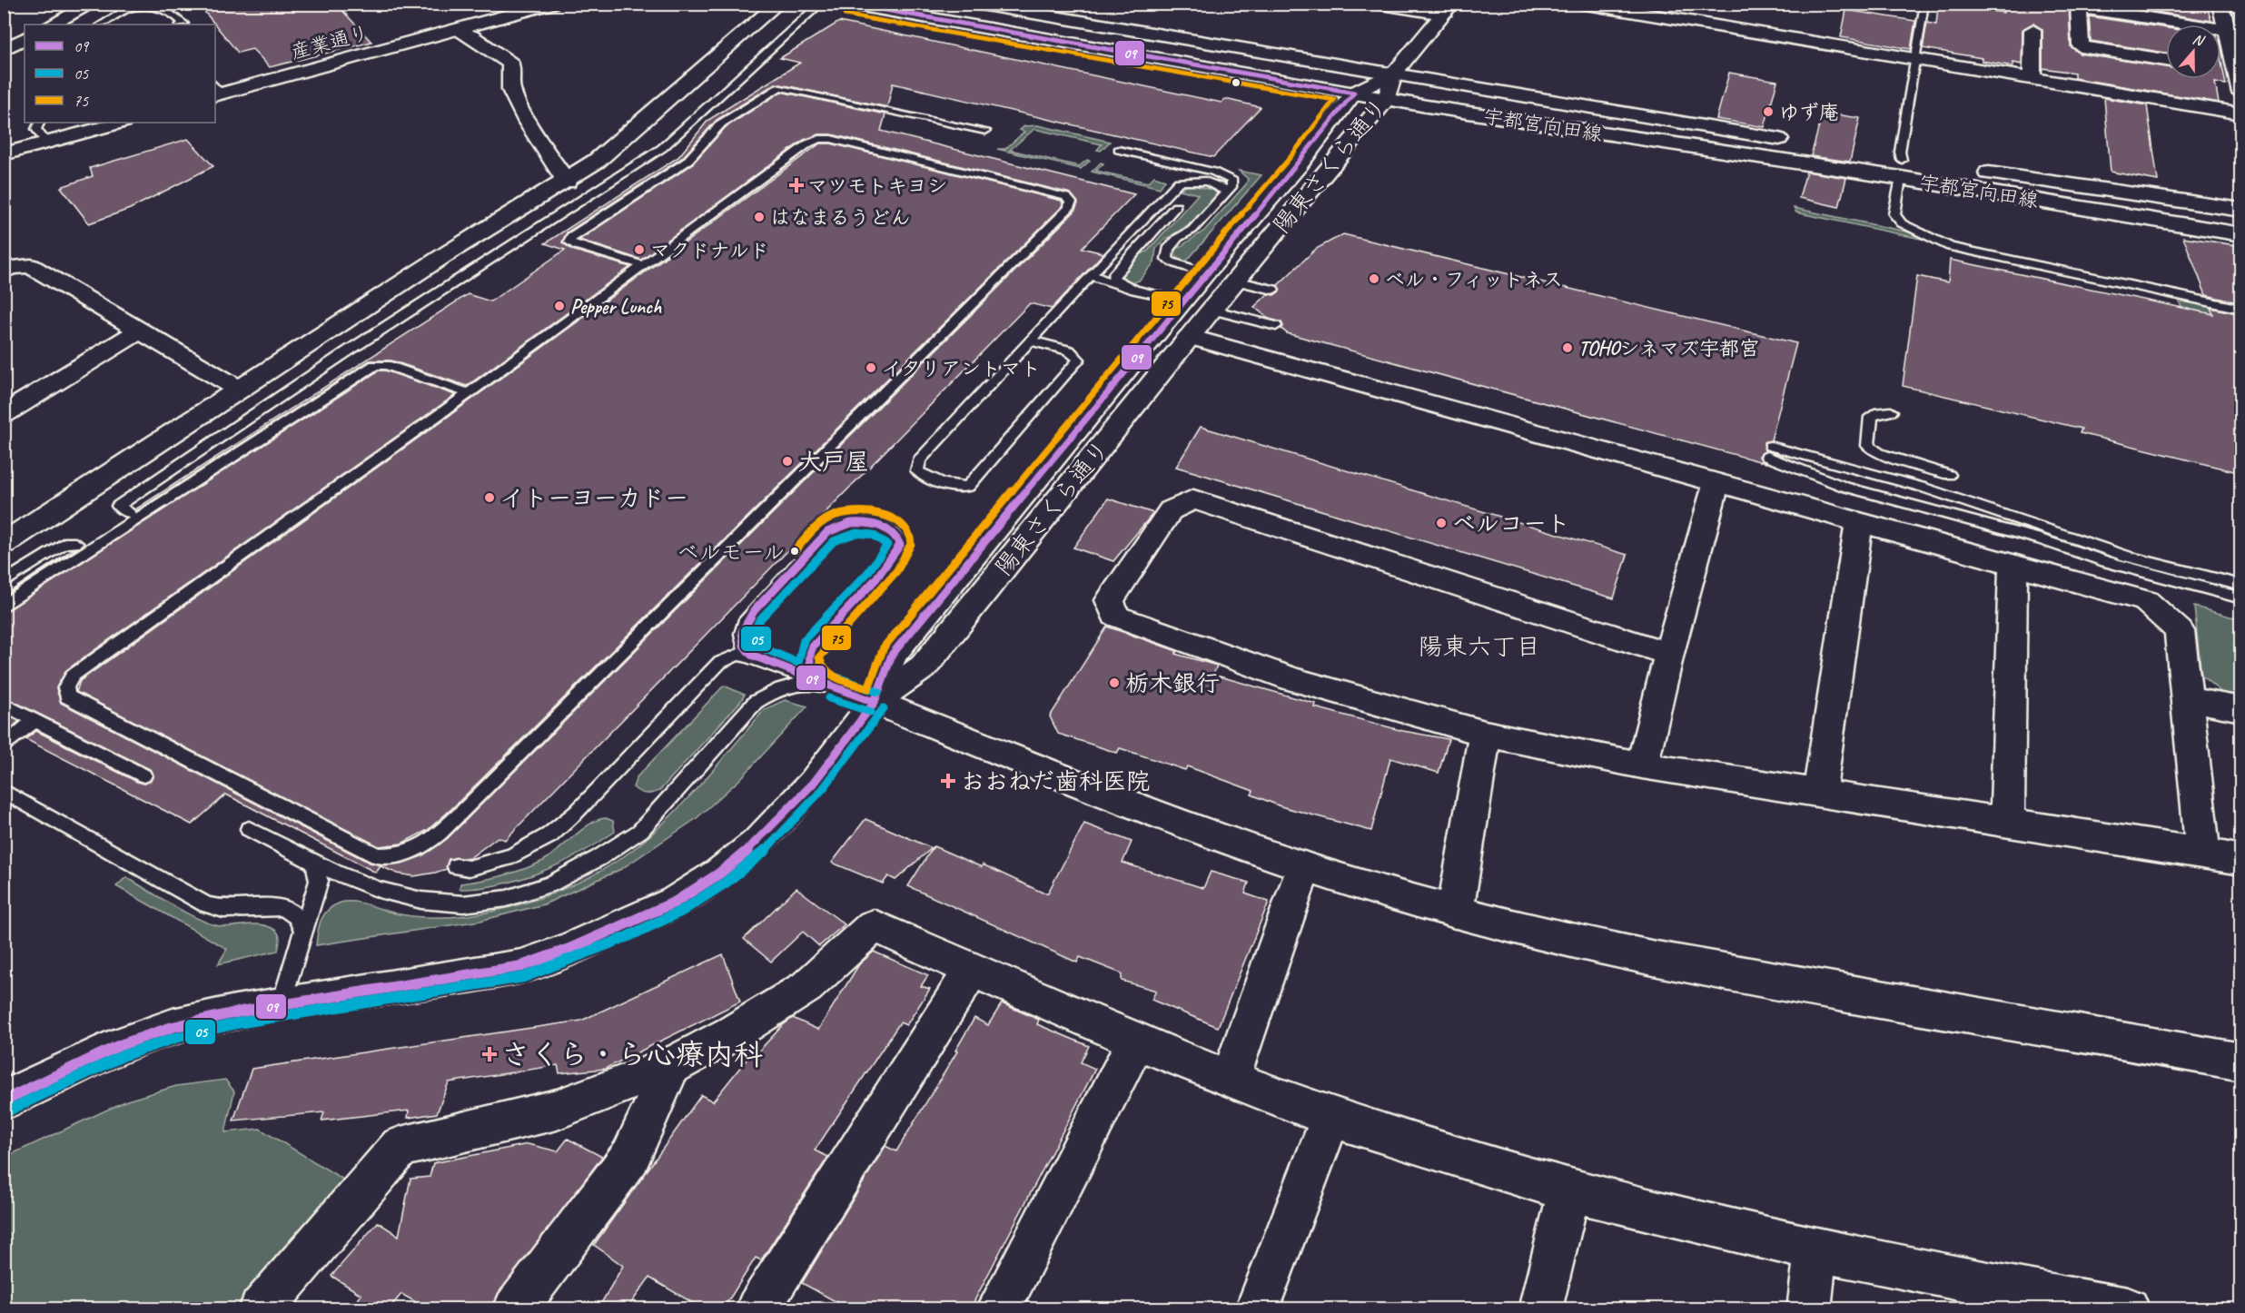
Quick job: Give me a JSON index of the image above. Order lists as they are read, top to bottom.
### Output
{
  "streets": {
    "street": ["産業通り", "宇都宮向田線", "陽東さくら通り"]
  },
  "crossings": [
    ["宇都宮向田線", "陽東さくら通り"]
  ],
  "districts": ["陽東六丁目"],
  "places": {
    "other": [
      "ゆず庵",
      "はなまるうどん",
      "マクドナルド",
      "ベル・フィットネス",
      "Pepper Lunch",
      "TOHOシネマズ宇都宮",
      "イタリアントマト",
      "大戸屋",
      "イトーヨーカドー",
      "ベルコート",
      "ベルモール",
      "栃木銀行"
    ],
    "health": ["マツモトキヨシ", "おおねだ歯科医院", "さくら・ら心療内科"]
  },
  "lines": ["transit line 09", "transit line 75", "transit line 05"],
  "legend": ["09", "05", "75"],
  "north": "top"
}
